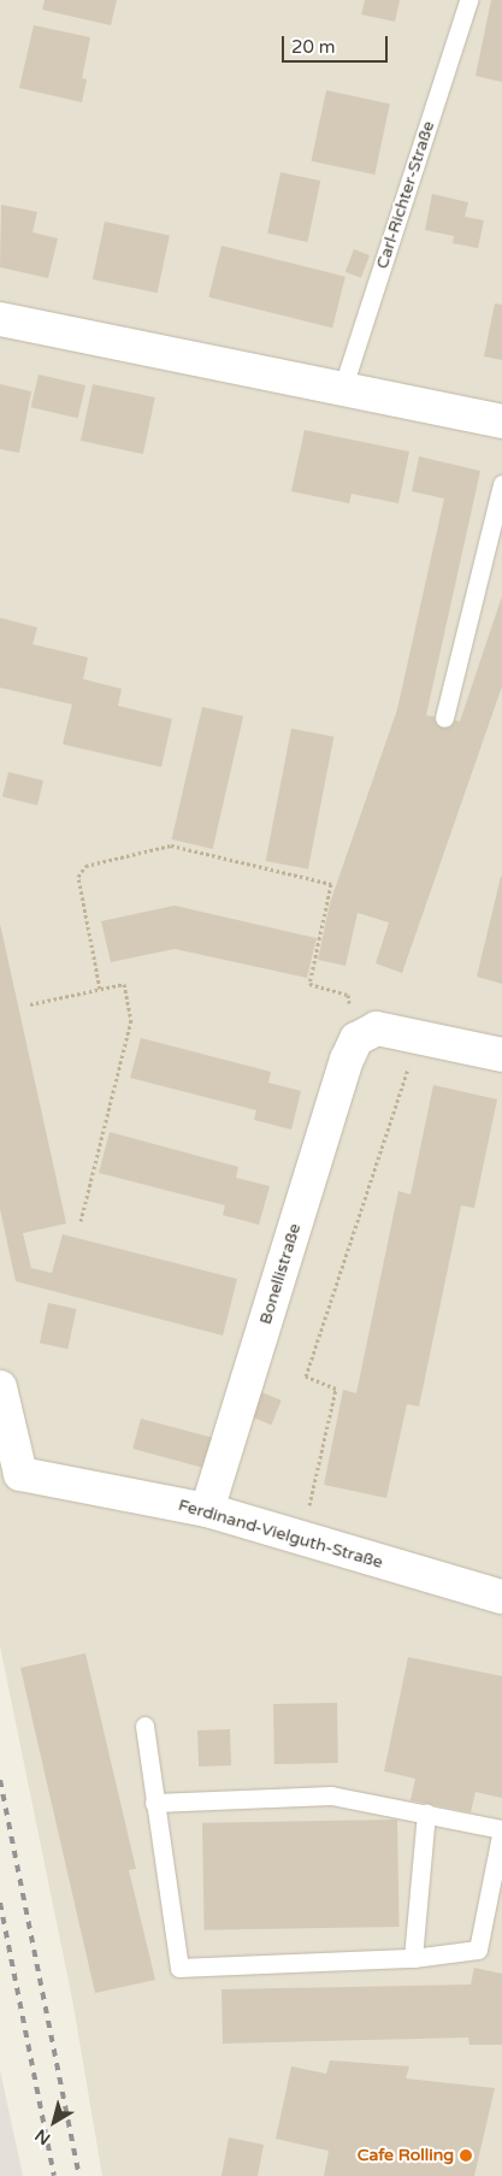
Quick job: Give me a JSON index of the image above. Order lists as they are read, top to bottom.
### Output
{
  "streets": {
    "street": ["Bonellistraße", "Ferdinand-Vielguth-Straße"],
    "lane": ["Carl-Richter-Straße"]
  },
  "crossings": [
    ["Bonellistraße", "Ferdinand-Vielguth-Straße"]
  ],
  "places": ["Cafe Rolling"],
  "scale_bar": "20 m",
  "north": "bottom left"
}
